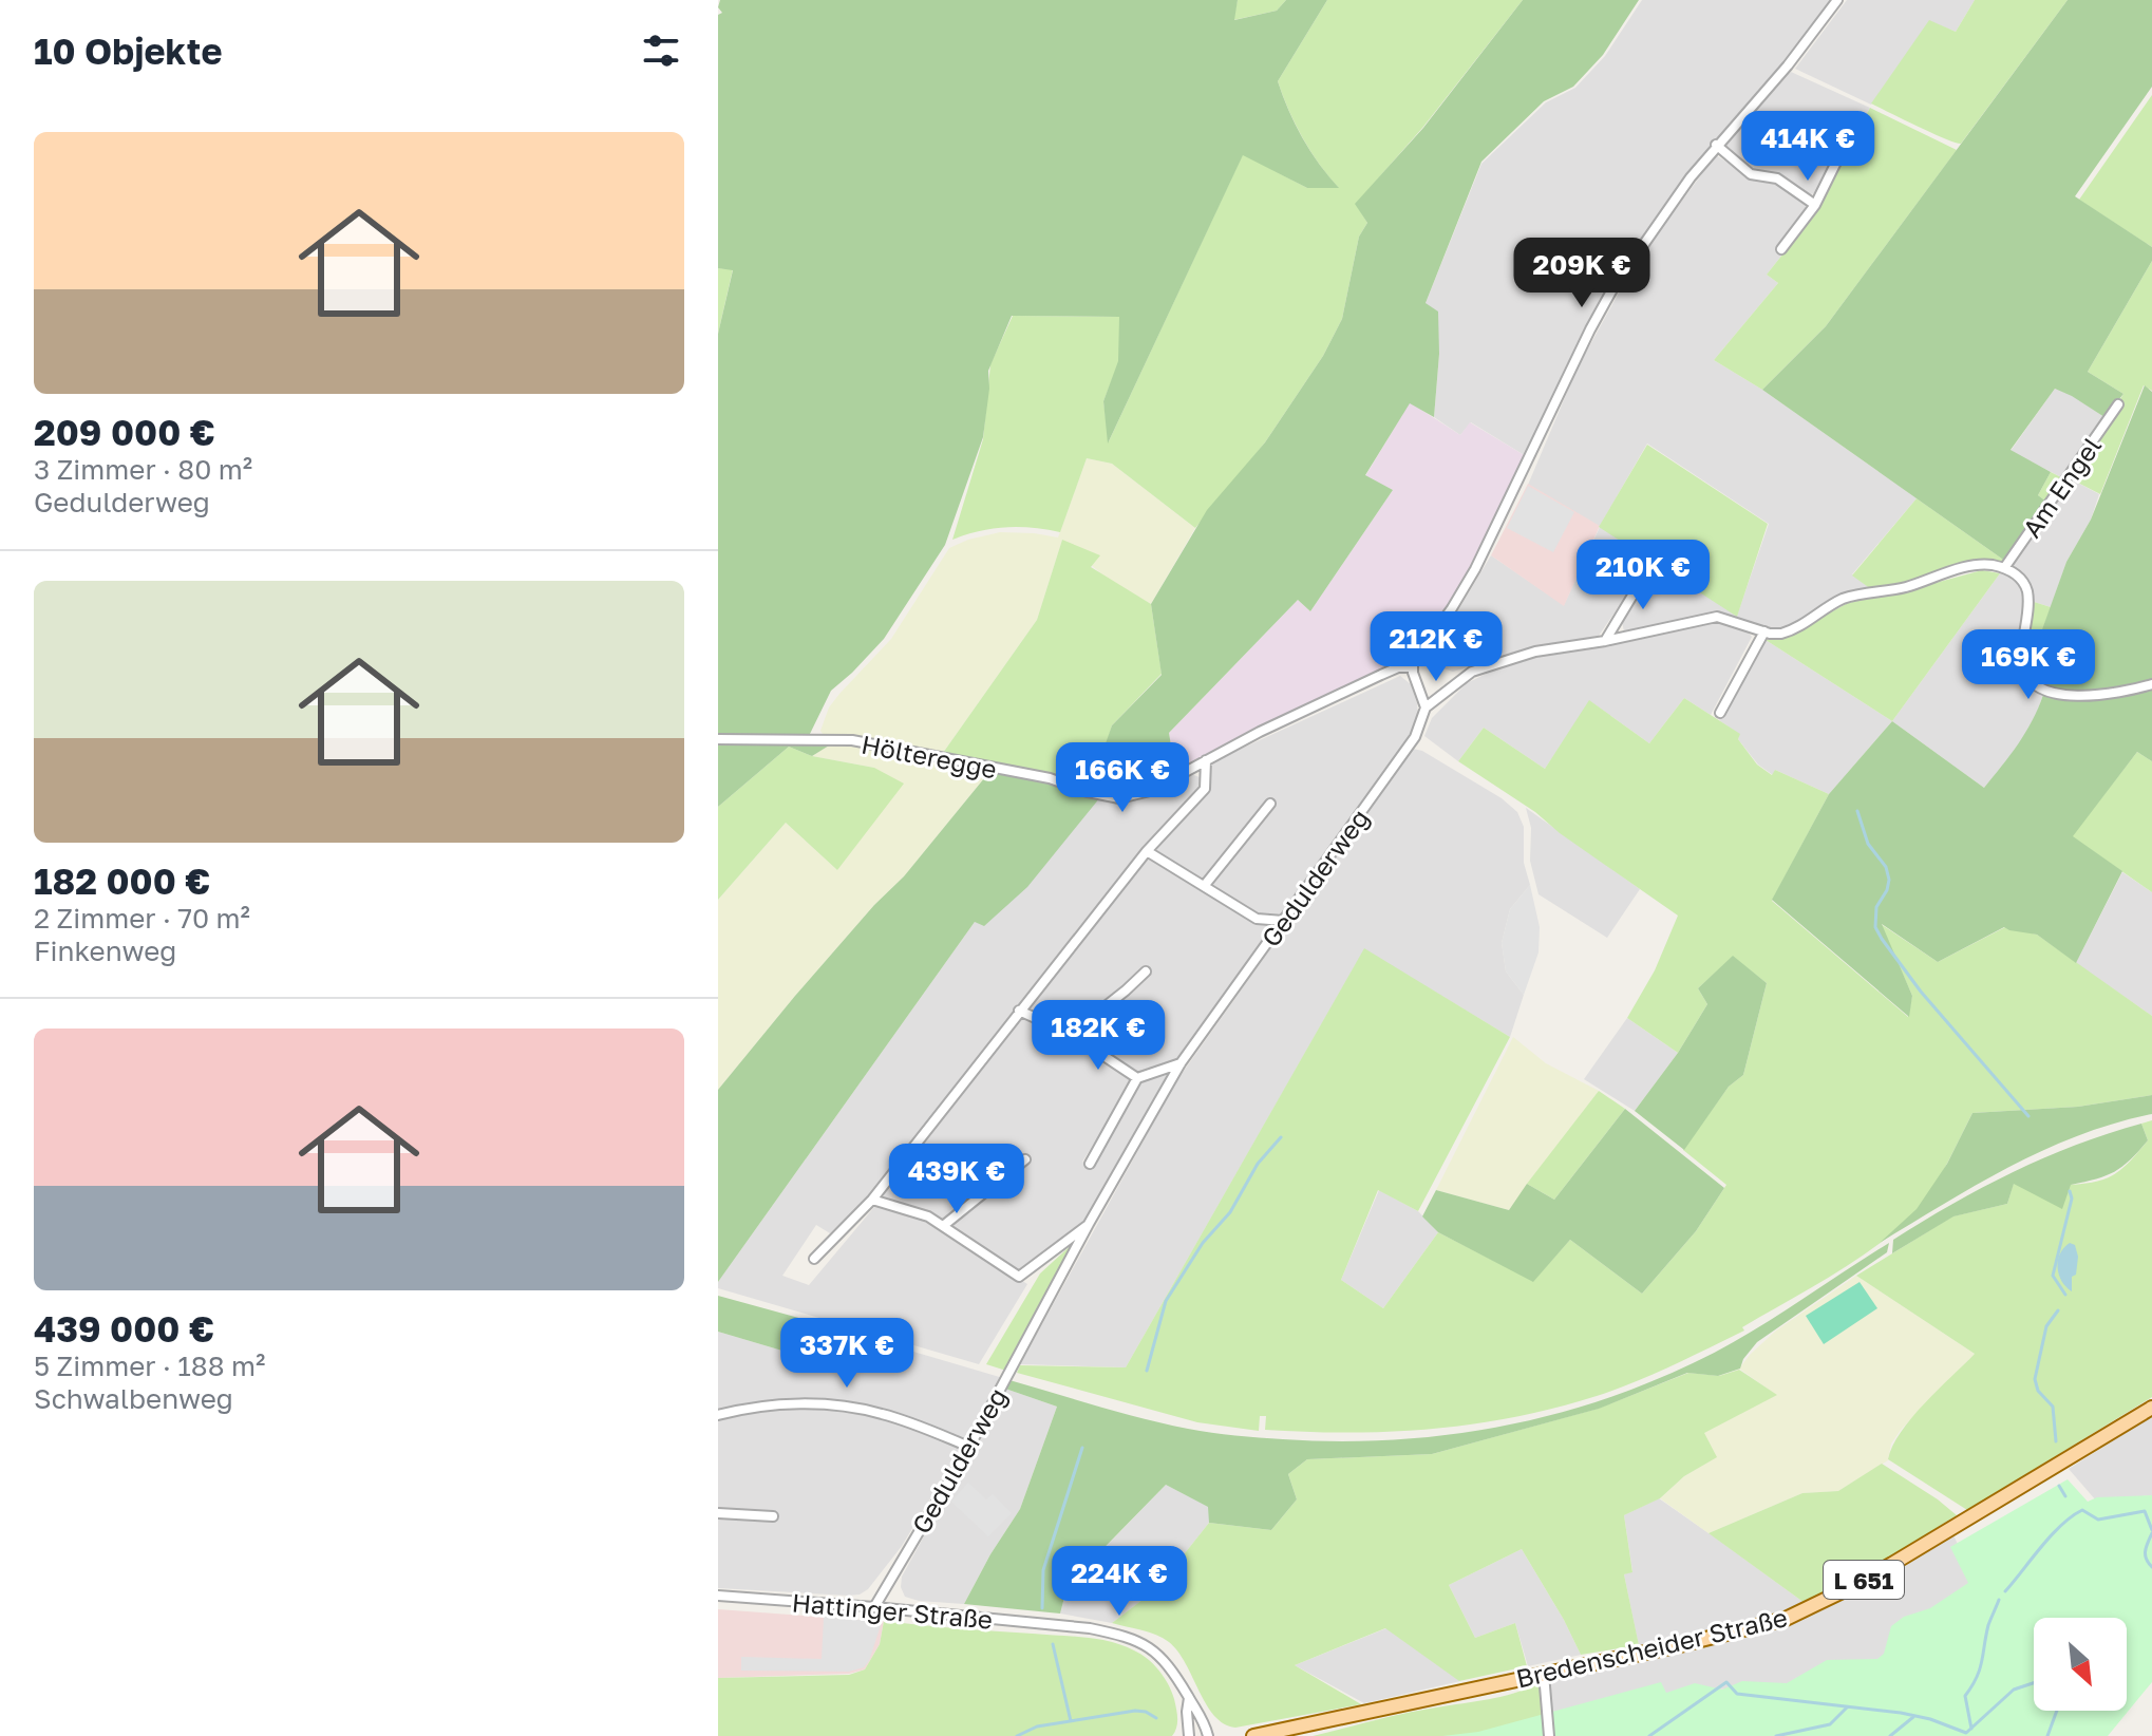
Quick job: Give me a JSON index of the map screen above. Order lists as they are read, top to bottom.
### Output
{
  "streets": {
    "main road": ["L 651", "Bredenscheider Straße"],
    "street": [
      "Am Engel",
      "Hölteregge",
      "Gedulderweg",
      "Hattinger Straße"
    ]
  },
  "crossings": [
    ["Gedulderweg", "Hattinger Straße"]
  ],
  "north": "bottom right",
  "page": {
    "heading": "10 Objekte",
    "list": [
      {
        "name": "209 000 €",
        "note": "3 Zimmer · 80 m² · Gedulderweg"
      },
      {
        "name": "182 000 €",
        "note": "2 Zimmer · 70 m² · Finkenweg"
      },
      {
        "name": "439 000 €",
        "note": "5 Zimmer · 188 m² · Schwalbenweg"
      }
    ],
    "price": [
      "414K €",
      "209K €",
      "210K €",
      "212K €",
      "169K €",
      "166K €",
      "182K €",
      "439K €",
      "337K €",
      "224K €"
    ]
  }
}
